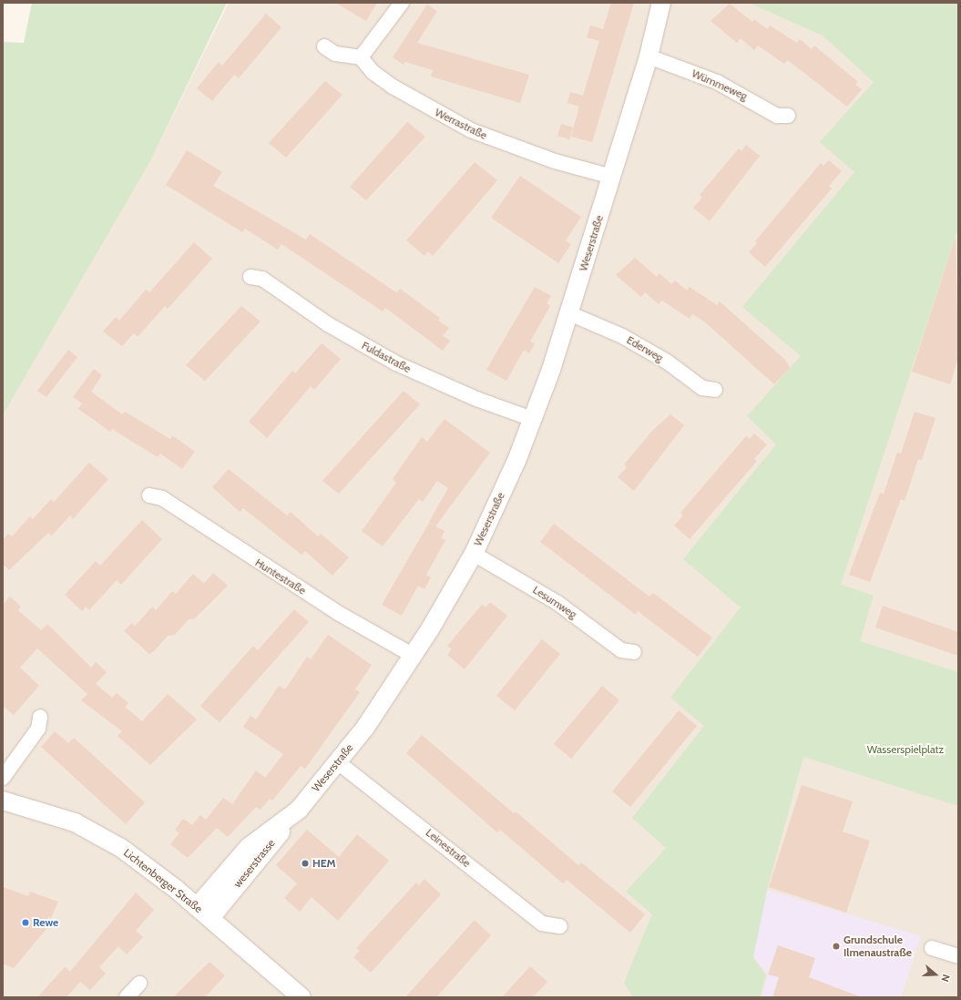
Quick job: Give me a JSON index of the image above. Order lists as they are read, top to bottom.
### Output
{
  "streets": {
    "street": [
      "Wümmeweg",
      "Werrastraße",
      "Weserstraße",
      "Ederweg",
      "Fuldastraße",
      "Huntestraße",
      "Lesumweg",
      "Leinestraße",
      "weserstrasse",
      "Lichtenberger Straße"
    ]
  },
  "crossings": [
    ["Wümmeweg", "Weserstraße"],
    ["Werrastraße", "Weserstraße"],
    ["Weserstraße", "Ederweg"],
    ["Weserstraße", "Fuldastraße"],
    ["Weserstraße", "Huntestraße"],
    ["Weserstraße", "Lesumweg"],
    ["Weserstraße", "Leinestraße"],
    ["Weserstraße", "weserstrasse"],
    ["weserstrasse", "Lichtenberger Straße"]
  ],
  "parks": ["Wasserspielplatz"],
  "places": ["HEM", "Rewe", "Grundschule Ilmenaustraße"],
  "north": "right"
}
